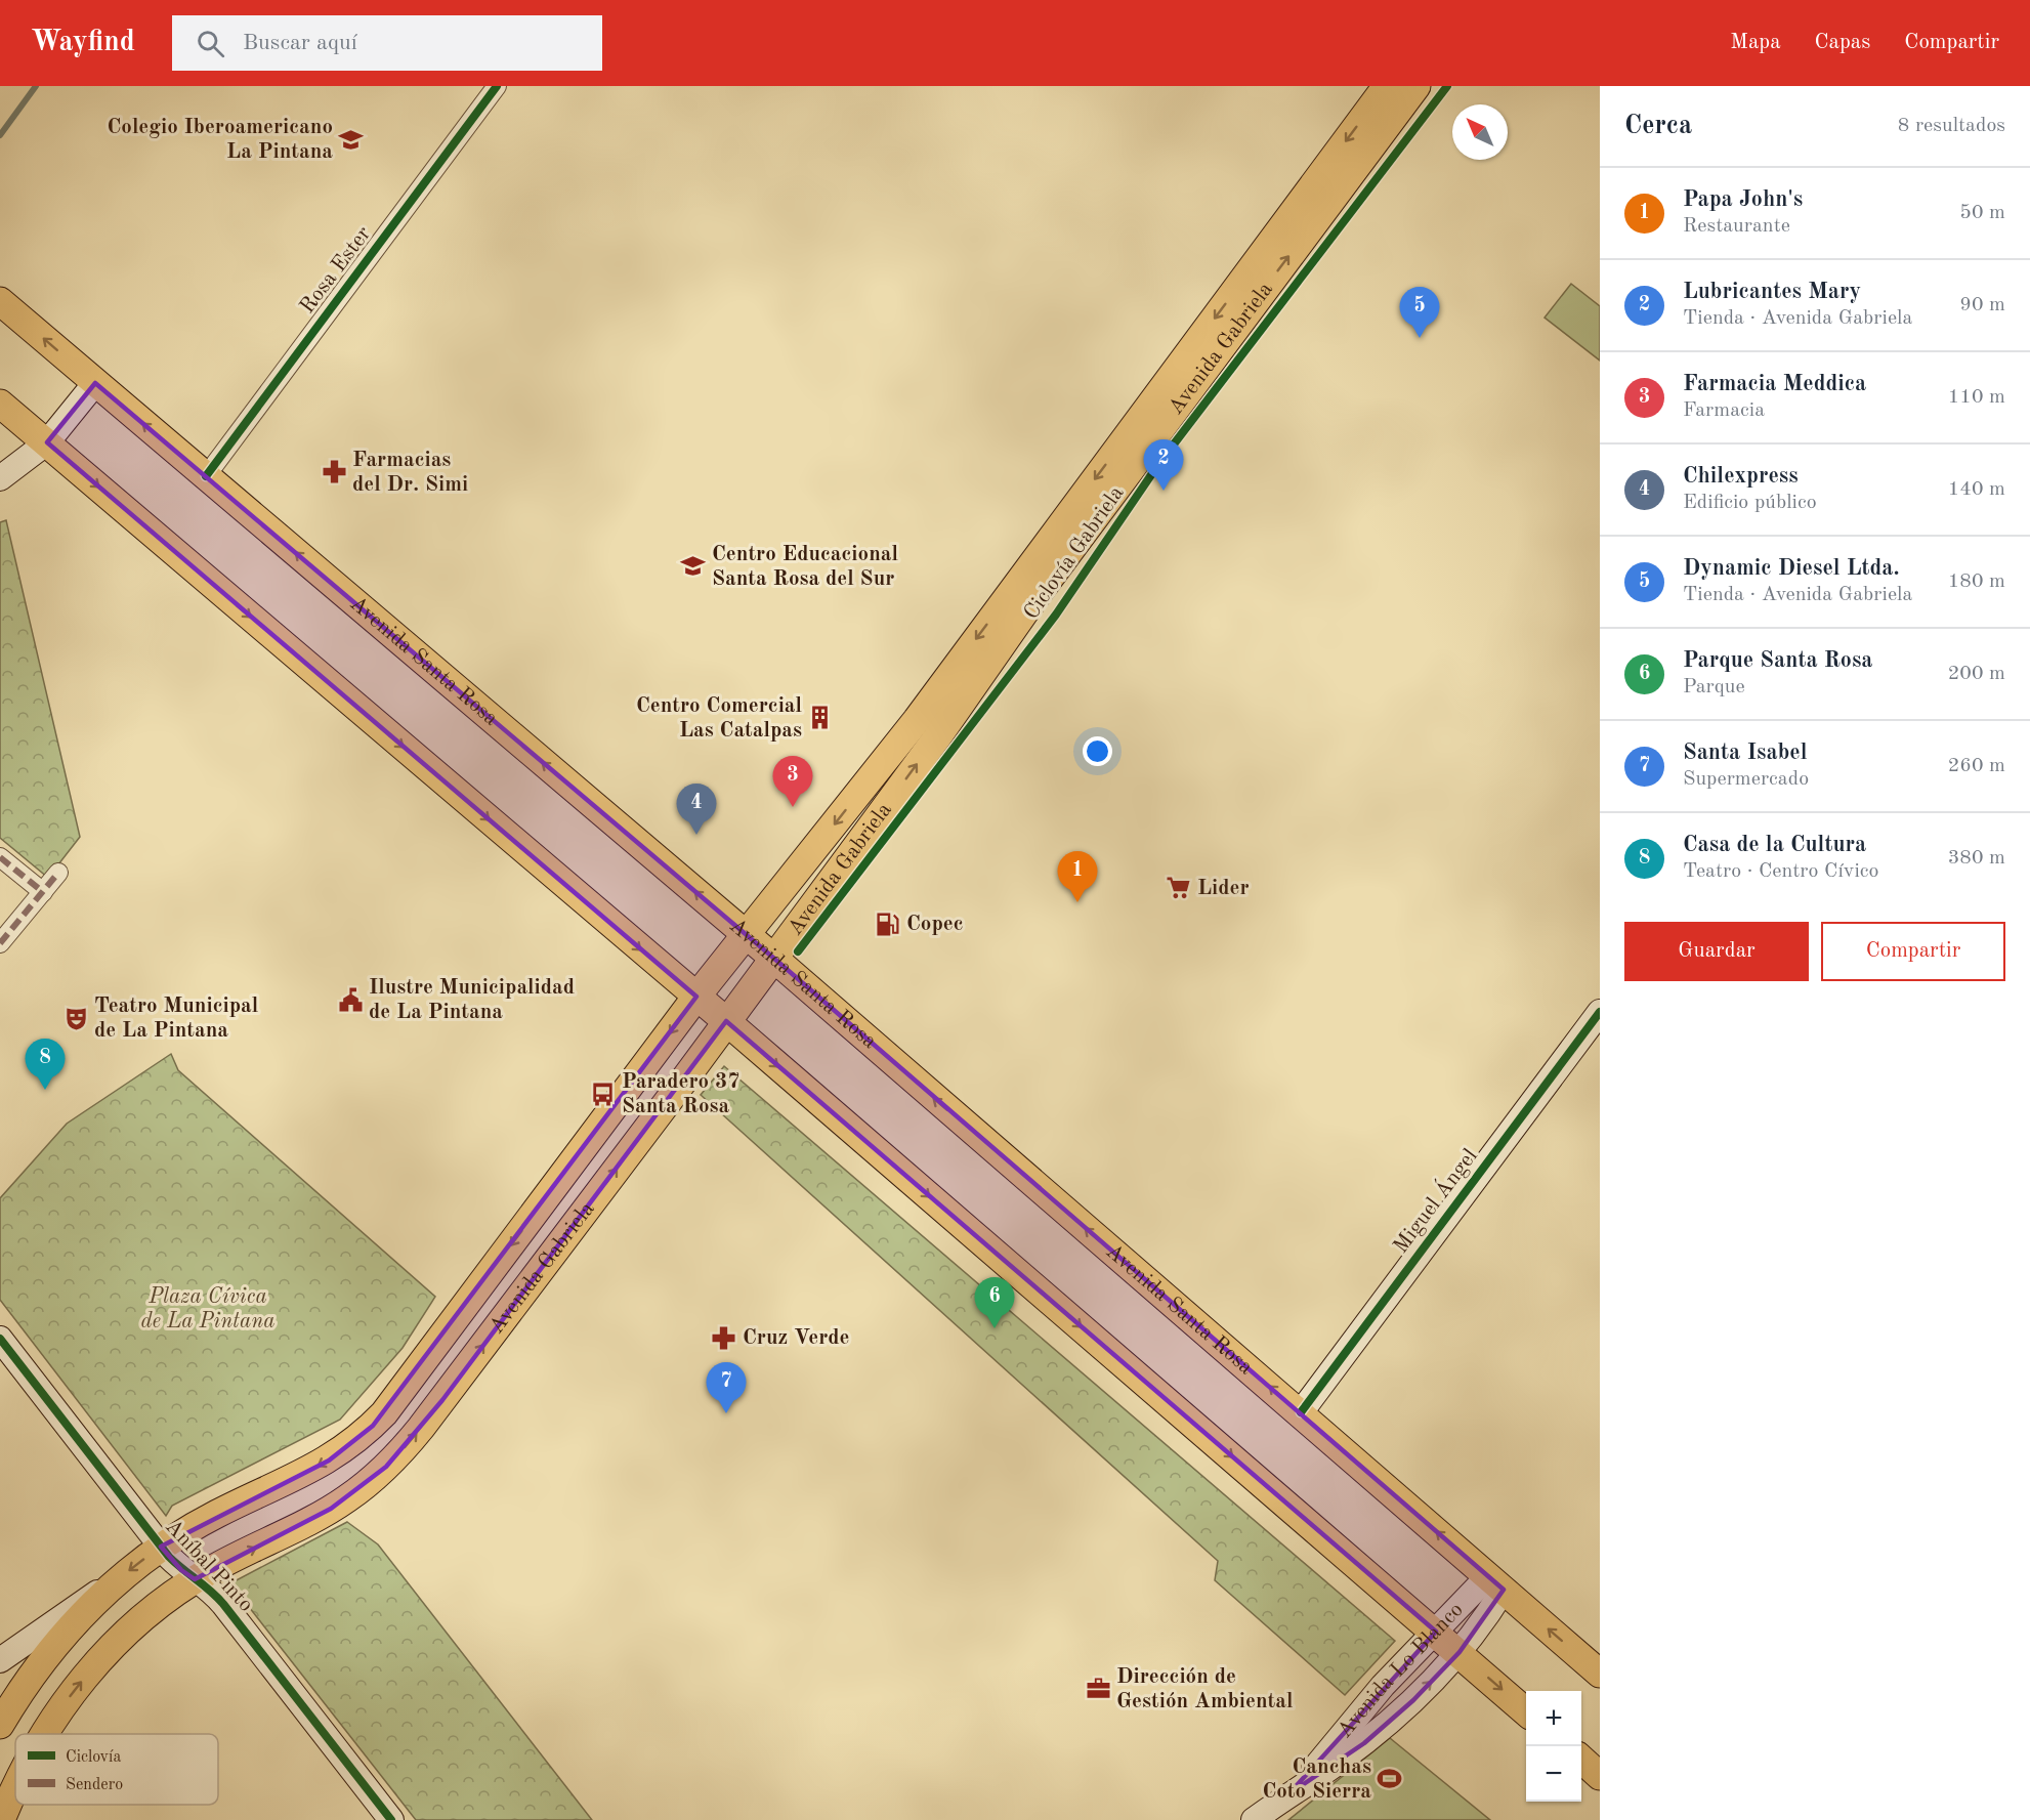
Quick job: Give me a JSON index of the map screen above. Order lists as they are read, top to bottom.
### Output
{
  "streets": {
    "main road": ["Avenida Gabriela", "Avenida Santa Rosa"],
    "street": [
      "Rosa Ester",
      "Miguel Ángel",
      "Aníbal Pinto",
      "Avenida Lo Blanco"
    ],
    "cycle path": ["Ciclovía Gabriela"]
  },
  "crossings": [
    ["Rosa Ester", "Avenida Santa Rosa"],
    ["Avenida Gabriela", "Avenida Santa Rosa"],
    ["Avenida Gabriela", "Aníbal Pinto"],
    ["Avenida Santa Rosa", "Miguel Ángel"],
    ["Avenida Santa Rosa", "Avenida Lo Blanco"]
  ],
  "parks": ["Plaza Cívica de La Pintana"],
  "places": {
    "school or university": ["Colegio Iberoamericano La Pintana", "Centro Educacional Santa Rosa del Sur"],
    "pharmacy": ["Farmacias del Dr. Simi", "Cruz Verde"],
    "building": ["Centro Comercial Las Catalpas"],
    "supermarket": ["Lider"],
    "fuel station": ["Copec"],
    "public building": ["Ilustre Municipalidad de La Pintana"],
    "theatre": ["Teatro Municipal de La Pintana"],
    "bus stop": ["Paradero 37 Santa Rosa"],
    "office": ["Dirección de Gestión Ambiental"],
    "sports": ["Canchas Coto Sierra"]
  },
  "legend": ["Ciclovía", "Sendero"],
  "north": "top left",
  "page": {
    "header": "Wayfind",
    "search": "Buscar aquí",
    "nav": ["Mapa", "Capas", "Compartir"],
    "heading": ["Cerca", "8 resultados"],
    "list": [
      {
        "mark": "1",
        "name": "Papa John's",
        "note": "Restaurante",
        "value": "50 m"
      },
      {
        "mark": "2",
        "name": "Lubricantes Mary",
        "note": "Tienda · Avenida Gabriela",
        "value": "90 m"
      },
      {
        "mark": "3",
        "name": "Farmacia Meddica",
        "note": "Farmacia",
        "value": "110 m"
      },
      {
        "mark": "4",
        "name": "Chilexpress",
        "note": "Edificio público",
        "value": "140 m"
      },
      {
        "mark": "5",
        "name": "Dynamic Diesel Ltda.",
        "note": "Tienda · Avenida Gabriela",
        "value": "180 m"
      },
      {
        "mark": "6",
        "name": "Parque Santa Rosa",
        "note": "Parque",
        "value": "200 m"
      },
      {
        "mark": "7",
        "name": "Santa Isabel",
        "note": "Supermercado",
        "value": "260 m"
      },
      {
        "mark": "8",
        "name": "Casa de la Cultura",
        "note": "Teatro · Centro Cívico",
        "value": "380 m"
      }
    ],
    "pins": [
      "5",
      "2",
      "3",
      "4",
      "1",
      "8",
      "6",
      "7"
    ],
    "buttons": ["Guardar", "Compartir"],
    "map_buttons": ["+", "−"]
  }
}
